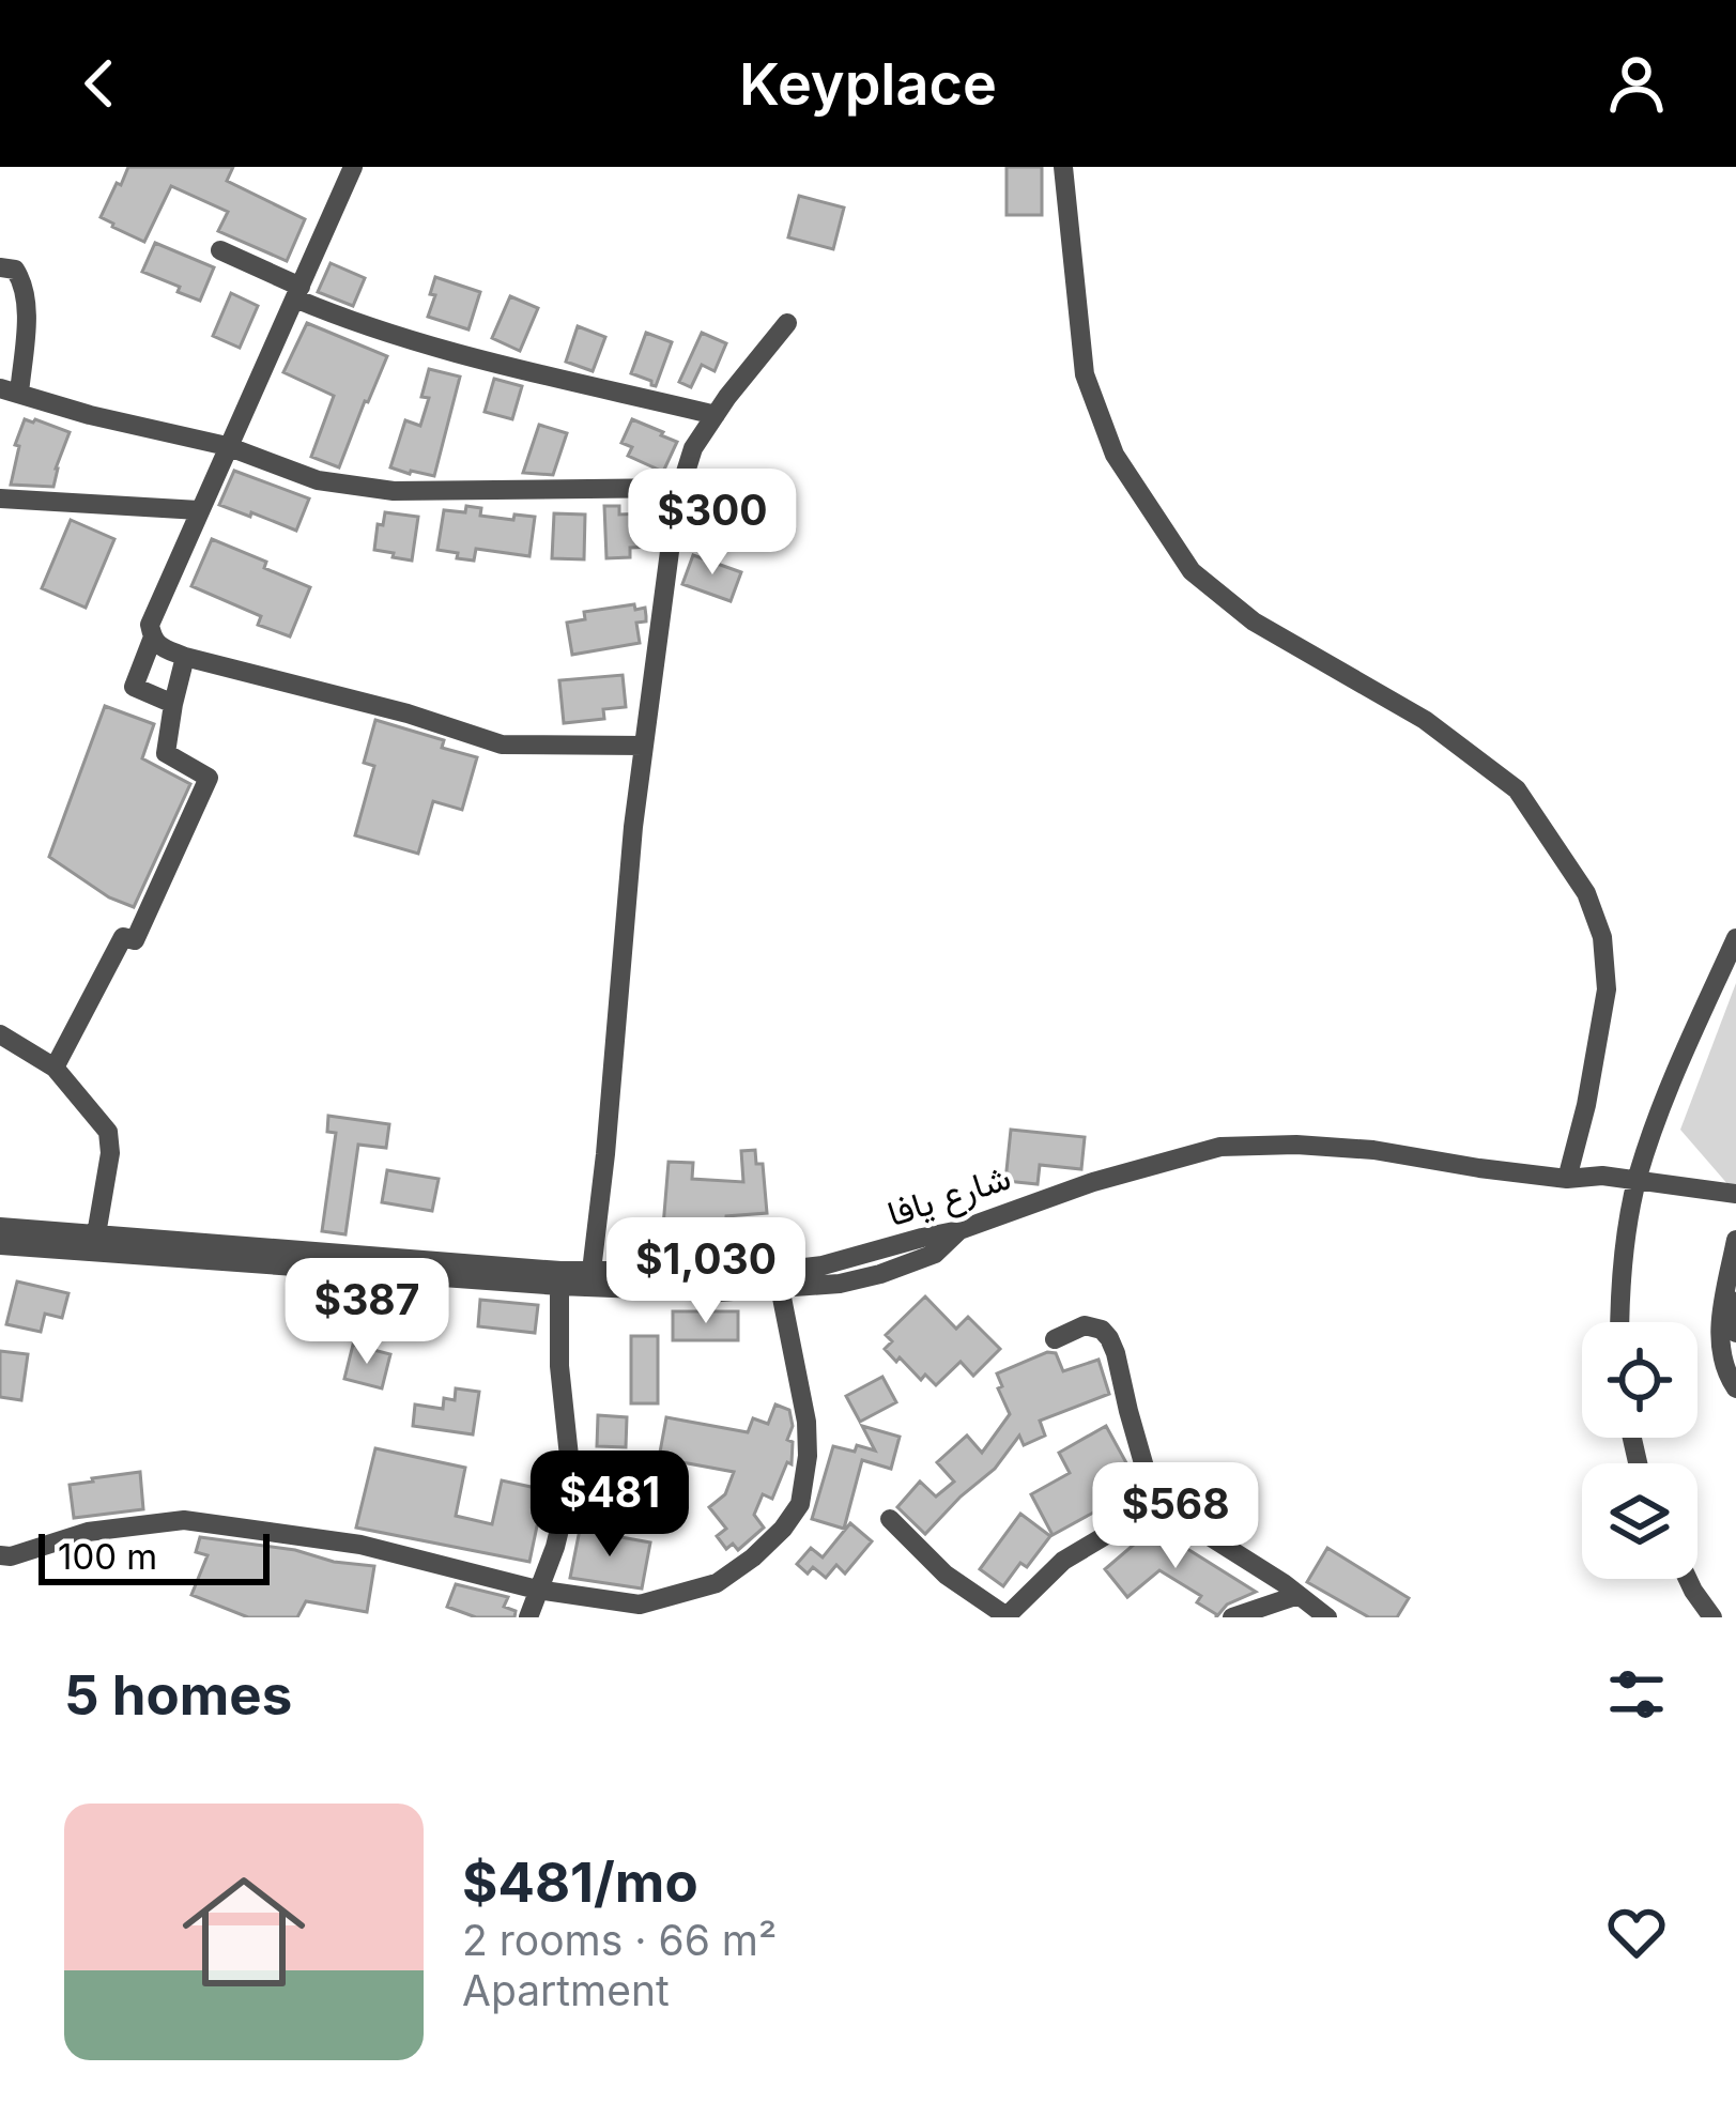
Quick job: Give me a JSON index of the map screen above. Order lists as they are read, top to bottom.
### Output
{
  "streets": {
    "street": ["شارع يافا"]
  },
  "scale_bar": "100 m",
  "page": {
    "header": "Keyplace",
    "price": [
      "$300",
      "$1,030",
      "$387",
      "$481",
      "$568"
    ],
    "scale": "100 m",
    "heading": "5 homes",
    "list": [
      {
        "name": "$481/mo",
        "note": "2 rooms · 66 m² · Apartment"
      }
    ]
  }
}
